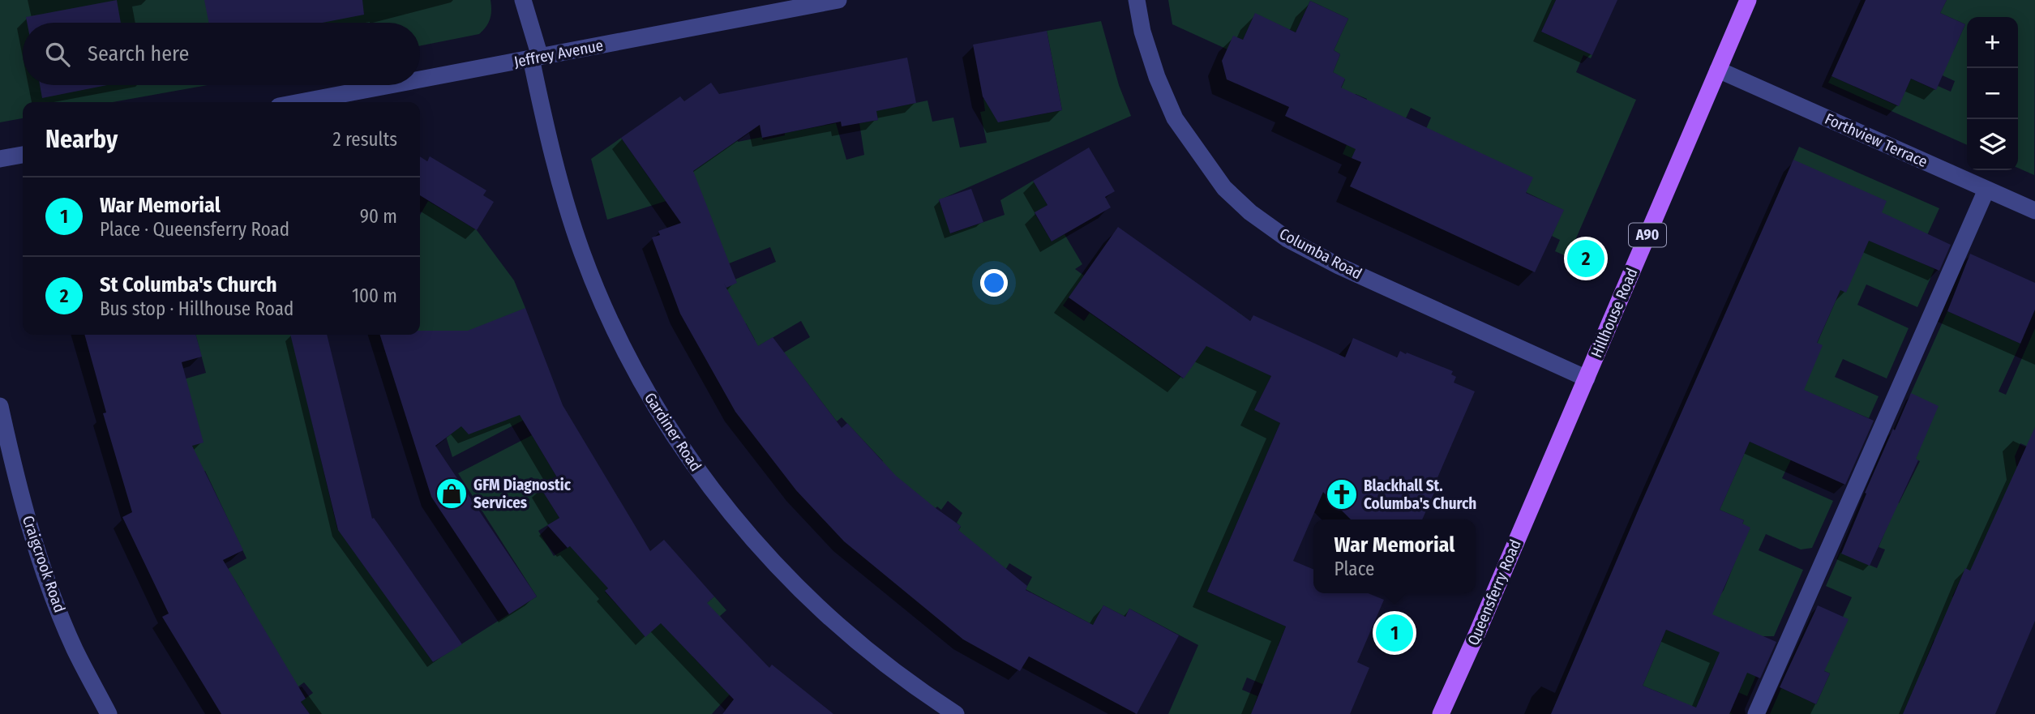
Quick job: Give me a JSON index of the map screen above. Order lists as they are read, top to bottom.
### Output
{
  "streets": {
    "main road": ["A90", "Hillhouse Road", "Queensferry Road"],
    "street": [
      "Jeffrey Avenue",
      "Forthview Terrace",
      "Columba Road",
      "Gardiner Road",
      "Craigcrook Road"
    ]
  },
  "crossings": [
    ["Jeffrey Avenue", "Gardiner Road"],
    ["Forthview Terrace", "Hillhouse Road"],
    ["Columba Road", "Hillhouse Road"],
    ["Hillhouse Road", "Queensferry Road"]
  ],
  "places": {
    "shop": ["GFM Diagnostic Services"],
    "church": ["Blackhall St. Columba's Church"]
  },
  "page": {
    "map_buttons": ["+", "−"],
    "search": "Search here",
    "heading": ["Nearby", "2 results"],
    "list": [
      {
        "mark": "1",
        "name": "War Memorial",
        "note": "Place · Queensferry Road",
        "value": "90 m"
      },
      {
        "mark": "2",
        "name": "St Columba's Church",
        "note": "Bus stop · Hillhouse Road",
        "value": "100 m"
      }
    ],
    "pins": ["2", "1"],
    "popup": ["War Memorial", "Place"]
  }
}
